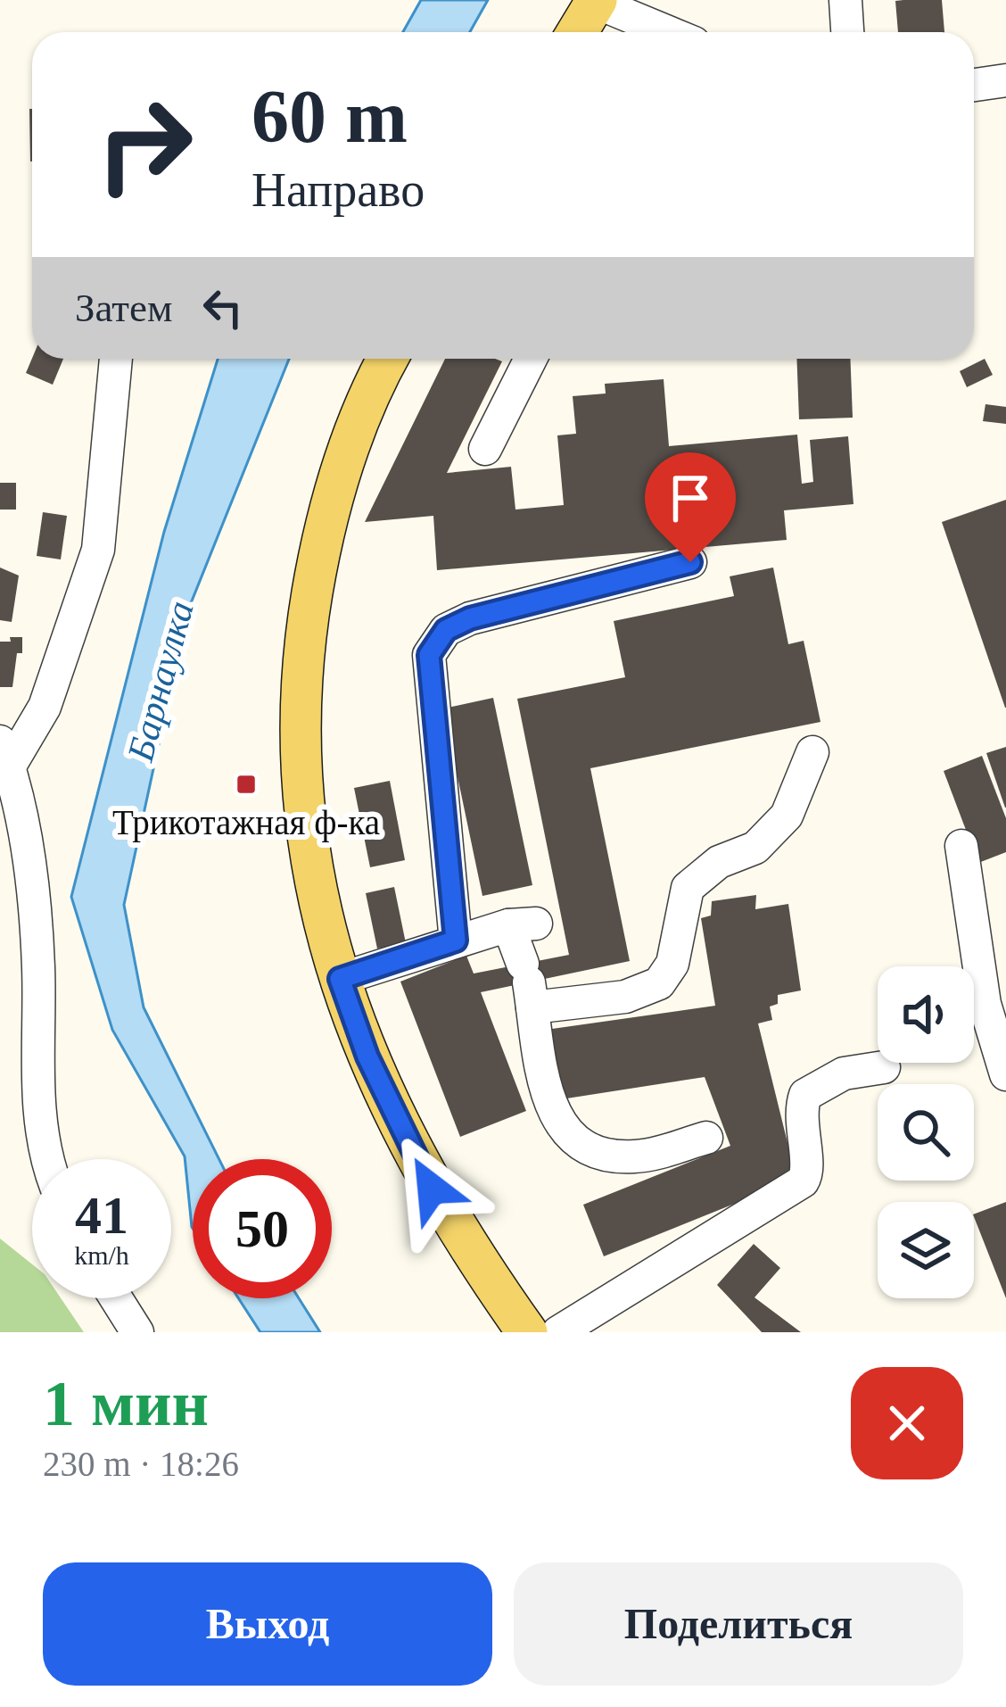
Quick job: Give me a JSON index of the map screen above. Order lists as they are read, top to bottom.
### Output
{
  "water": ["Барнаулка"],
  "places": {
    "transit": ["Трикотажная ф-ка"]
  },
  "page": {
    "turn": ["60 m", "Направо"],
    "then": "Затем",
    "speed": "41 km/h",
    "limit": "50",
    "heading": ["1 мин", "230 m · 18:26"],
    "buttons": ["Выход", "Поделиться"]
  }
}
